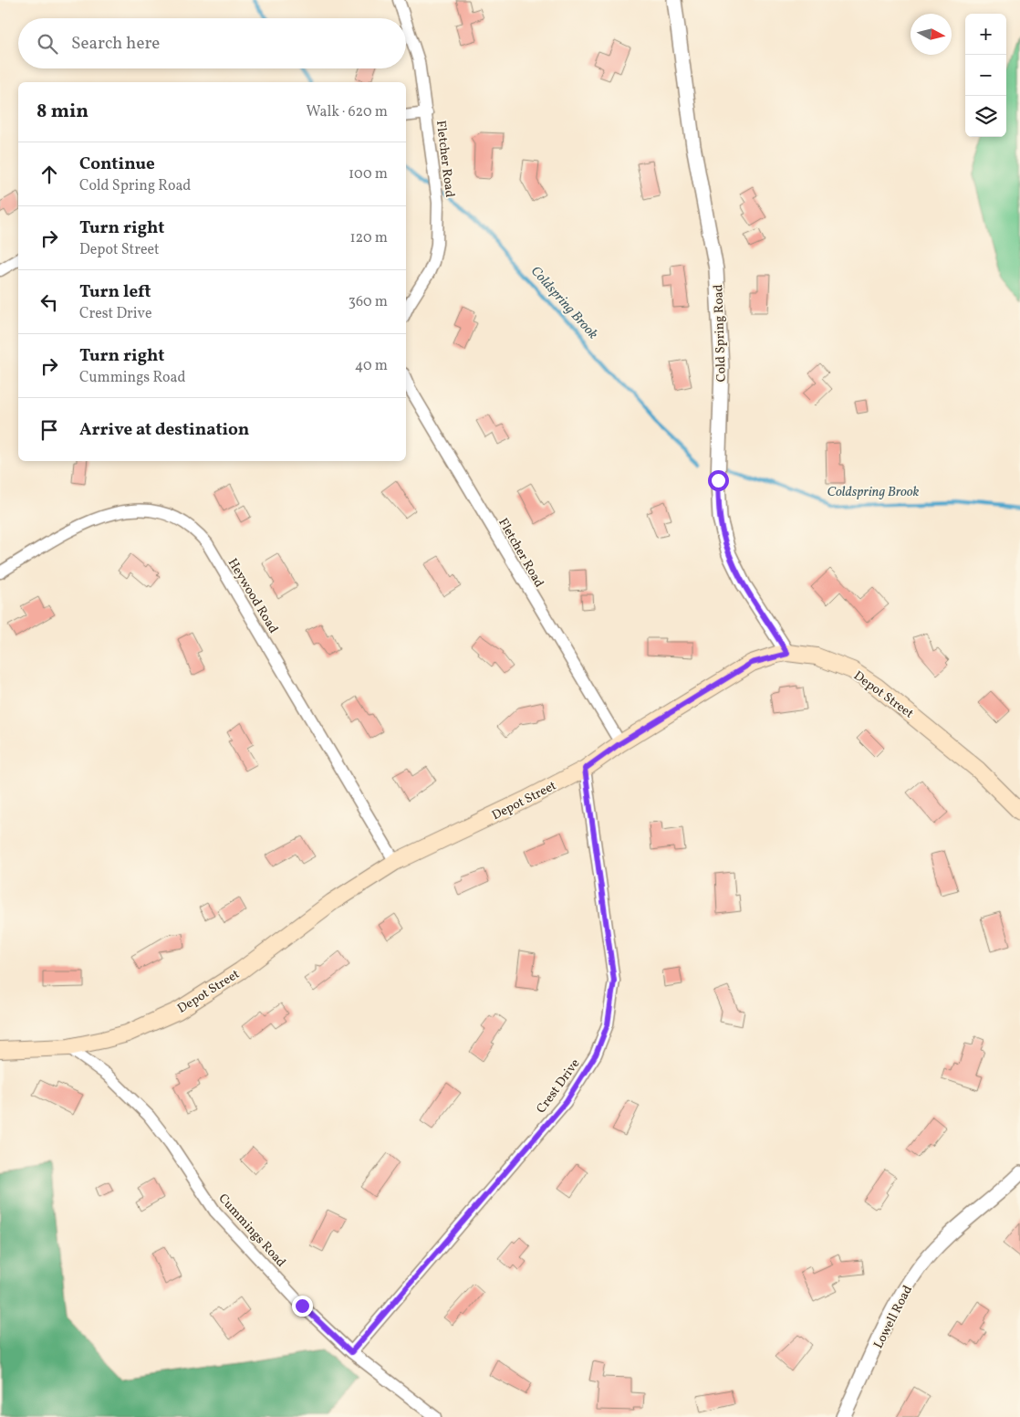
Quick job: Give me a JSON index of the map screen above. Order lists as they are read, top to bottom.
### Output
{
  "streets": {
    "main road": ["Depot Street"],
    "street": [
      "Fletcher Road",
      "Cold Spring Road",
      "Heywood Road",
      "Crest Drive",
      "Cummings Road",
      "Lowell Road"
    ]
  },
  "crossings": [
    ["Fletcher Road", "Depot Street"],
    ["Cold Spring Road", "Depot Street"],
    ["Heywood Road", "Depot Street"],
    ["Depot Street", "Crest Drive"],
    ["Depot Street", "Cummings Road"],
    ["Crest Drive", "Cummings Road"]
  ],
  "water": ["Coldspring Brook"],
  "north": "right",
  "page": {
    "map_buttons": ["+", "−"],
    "search": "Search here",
    "heading": ["8 min", "Walk · 620 m"],
    "list": [
      ["Continue", "Cold Spring Road", "100 m"],
      ["Turn right", "Depot Street", "120 m"],
      ["Turn left", "Crest Drive", "360 m"],
      ["Turn right", "Cummings Road", "40 m"],
      "Arrive at destination"
    ]
  }
}
